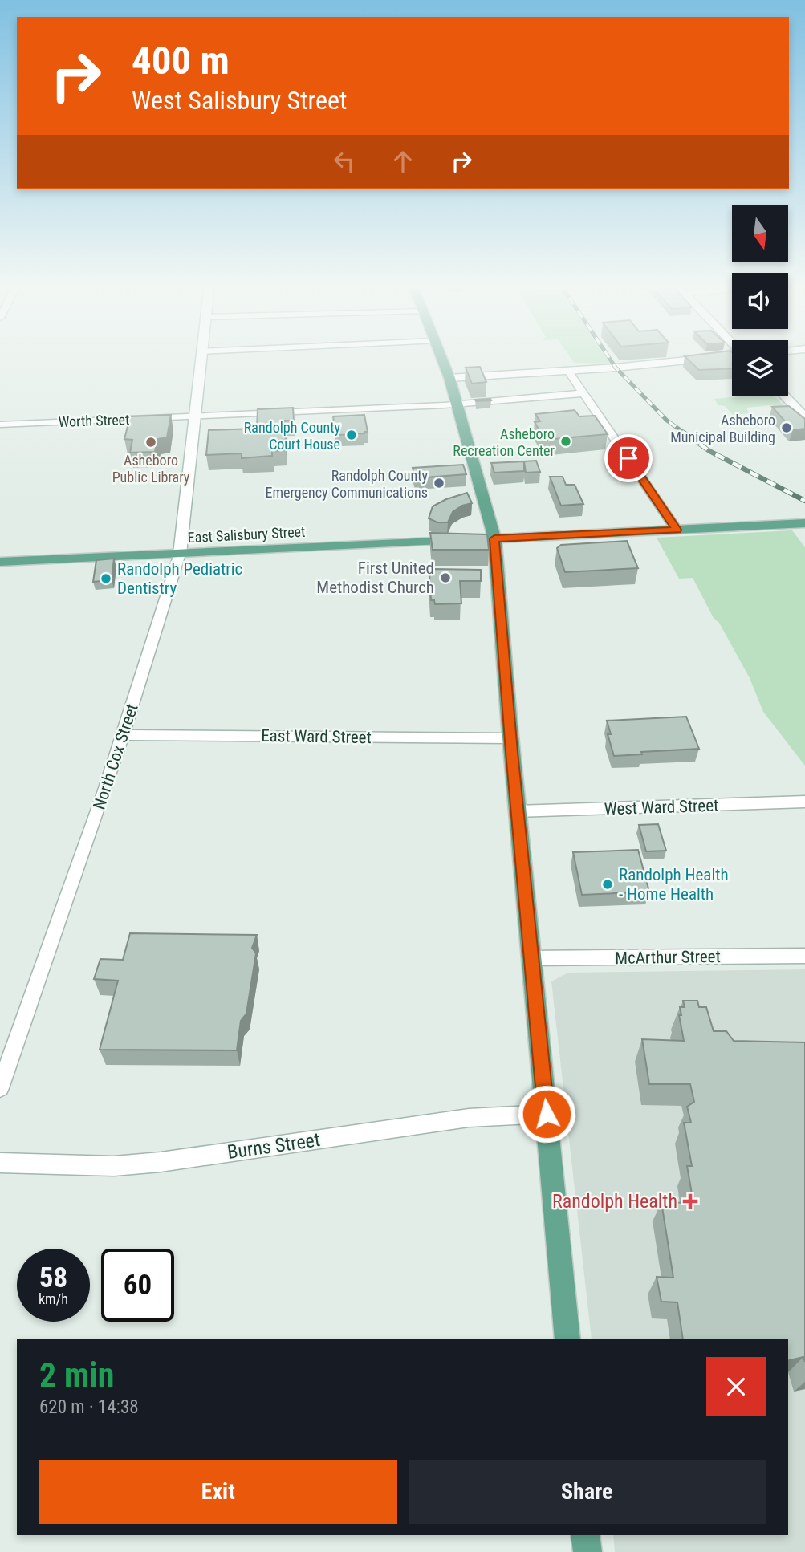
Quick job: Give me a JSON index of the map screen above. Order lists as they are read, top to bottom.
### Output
{
  "streets": {
    "main road": ["East Salisbury Street", "North Cox Street"],
    "street": [
      "Worth Street",
      "East Ward Street",
      "West Ward Street",
      "McArthur Street",
      "Burns Street"
    ]
  },
  "crossings": [
    ["Worth Street", "North Cox Street"],
    ["East Salisbury Street", "North Cox Street"],
    ["East Ward Street", "North Cox Street"]
  ],
  "places": {
    "other": [
      "Asheboro Municipal Building",
      "Randolph County Court House",
      "Asheboro Recreation Center",
      "Asheboro Public Library",
      "Randolph County Emergency Communications",
      "First United Methodist Church",
      "Randolph Pediatric Dentistry",
      "Randolph Health - Home Health"
    ],
    "health": ["Randolph Health"]
  },
  "north": "bottom",
  "page": {
    "turn": ["400 m", "West Salisbury Street"],
    "speed": "58 km/h",
    "limit": "60",
    "heading": ["2 min", "620 m · 14:38"],
    "buttons": ["Exit", "Share"]
  }
}
